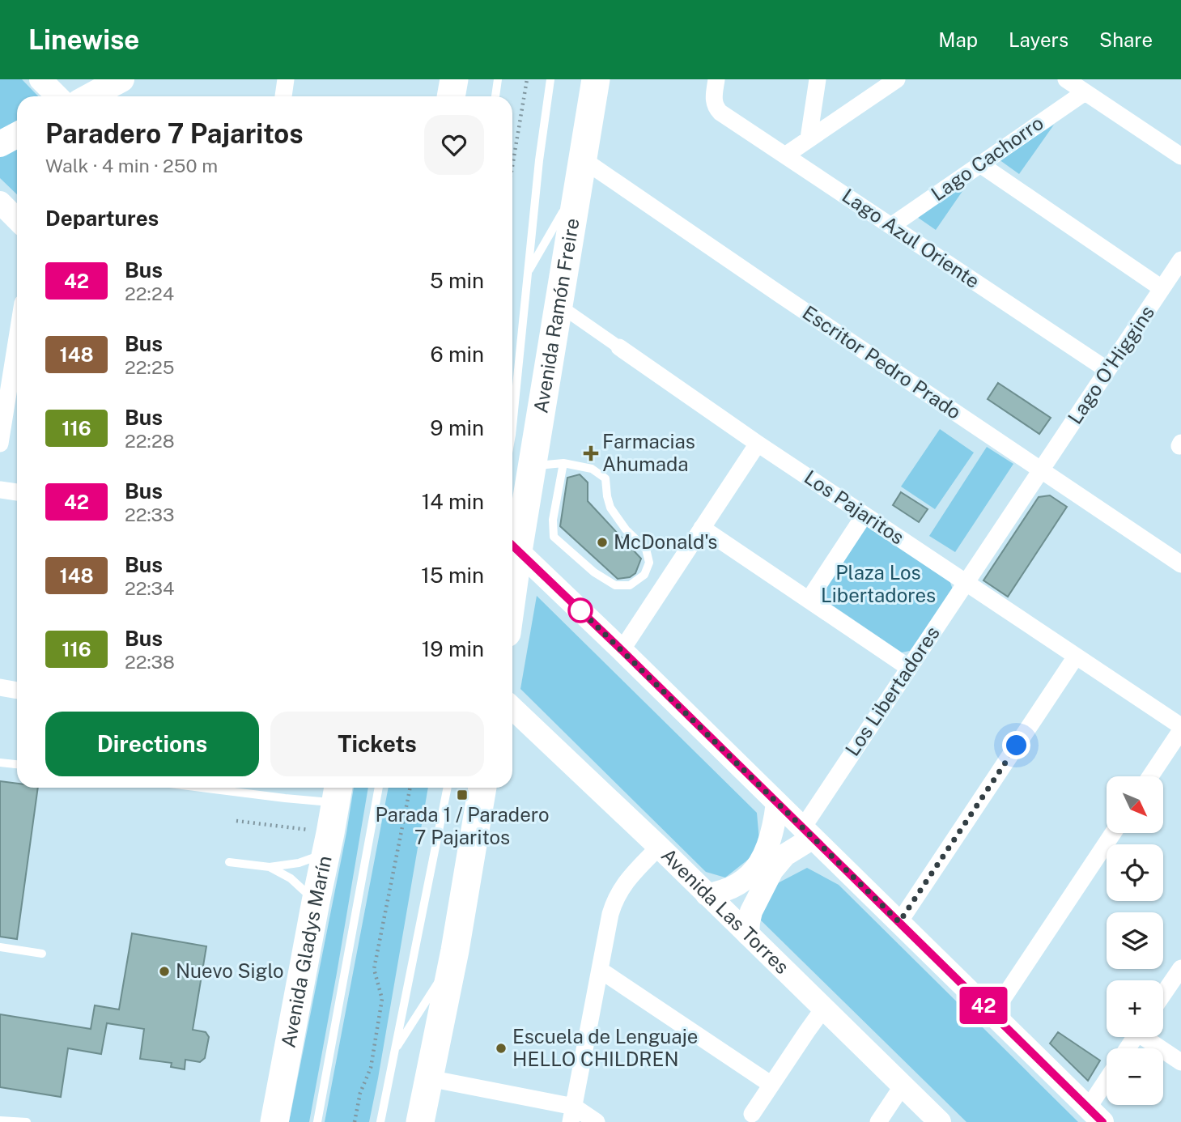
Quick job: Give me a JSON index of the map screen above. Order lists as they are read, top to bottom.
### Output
{
  "streets": {
    "main road": ["Avenida Ramón Freire", "Avenida Gladys Marín"],
    "street": [
      "Lago Cachorro",
      "Lago Azul Oriente",
      "Escritor Pedro Prado",
      "Lago O'Higgins",
      "Los Pajaritos",
      "Los Libertadores",
      "Avenida Las Torres"
    ]
  },
  "crossings": [
    ["Lago Cachorro", "Lago Azul Oriente"],
    ["Lago Azul Oriente", "Lago O'Higgins"],
    ["Avenida Ramón Freire", "Escritor Pedro Prado"],
    ["Avenida Ramón Freire", "Los Pajaritos"],
    ["Escritor Pedro Prado", "Lago O'Higgins"],
    ["Escritor Pedro Prado", "Los Libertadores"],
    ["Lago O'Higgins", "Los Libertadores"],
    ["Los Pajaritos", "Los Libertadores"]
  ],
  "parks": ["Plaza Los Libertadores"],
  "places": {
    "health": ["Farmacias Ahumada"],
    "other": ["McDonald's", "Nuevo Siglo", "Escuela de Lenguaje HELLO CHILDREN"],
    "transit": ["Parada 1 / Paradero 7 Pajaritos"]
  },
  "lines": ["bus line 42"],
  "north": "bottom right",
  "page": {
    "header": "Linewise",
    "nav": ["Map", "Layers", "Share"],
    "on_map": "42",
    "heading": [
      ["Paradero 7 Pajaritos", "Walk · 4 min · 250 m"],
      "Departures"
    ],
    "list": [
      {
        "mark": "42",
        "name": "Bus",
        "note": "22:24",
        "value": "5 min"
      },
      {
        "mark": "148",
        "name": "Bus",
        "note": "22:25",
        "value": "6 min"
      },
      {
        "mark": "116",
        "name": "Bus",
        "note": "22:28",
        "value": "9 min"
      },
      {
        "mark": "42",
        "name": "Bus",
        "note": "22:33",
        "value": "14 min"
      },
      {
        "mark": "148",
        "name": "Bus",
        "note": "22:34",
        "value": "15 min"
      },
      {
        "mark": "116",
        "name": "Bus",
        "note": "22:38",
        "value": "19 min"
      }
    ],
    "buttons": ["Directions", "Tickets"],
    "map_buttons": ["+", "−"]
  }
}
